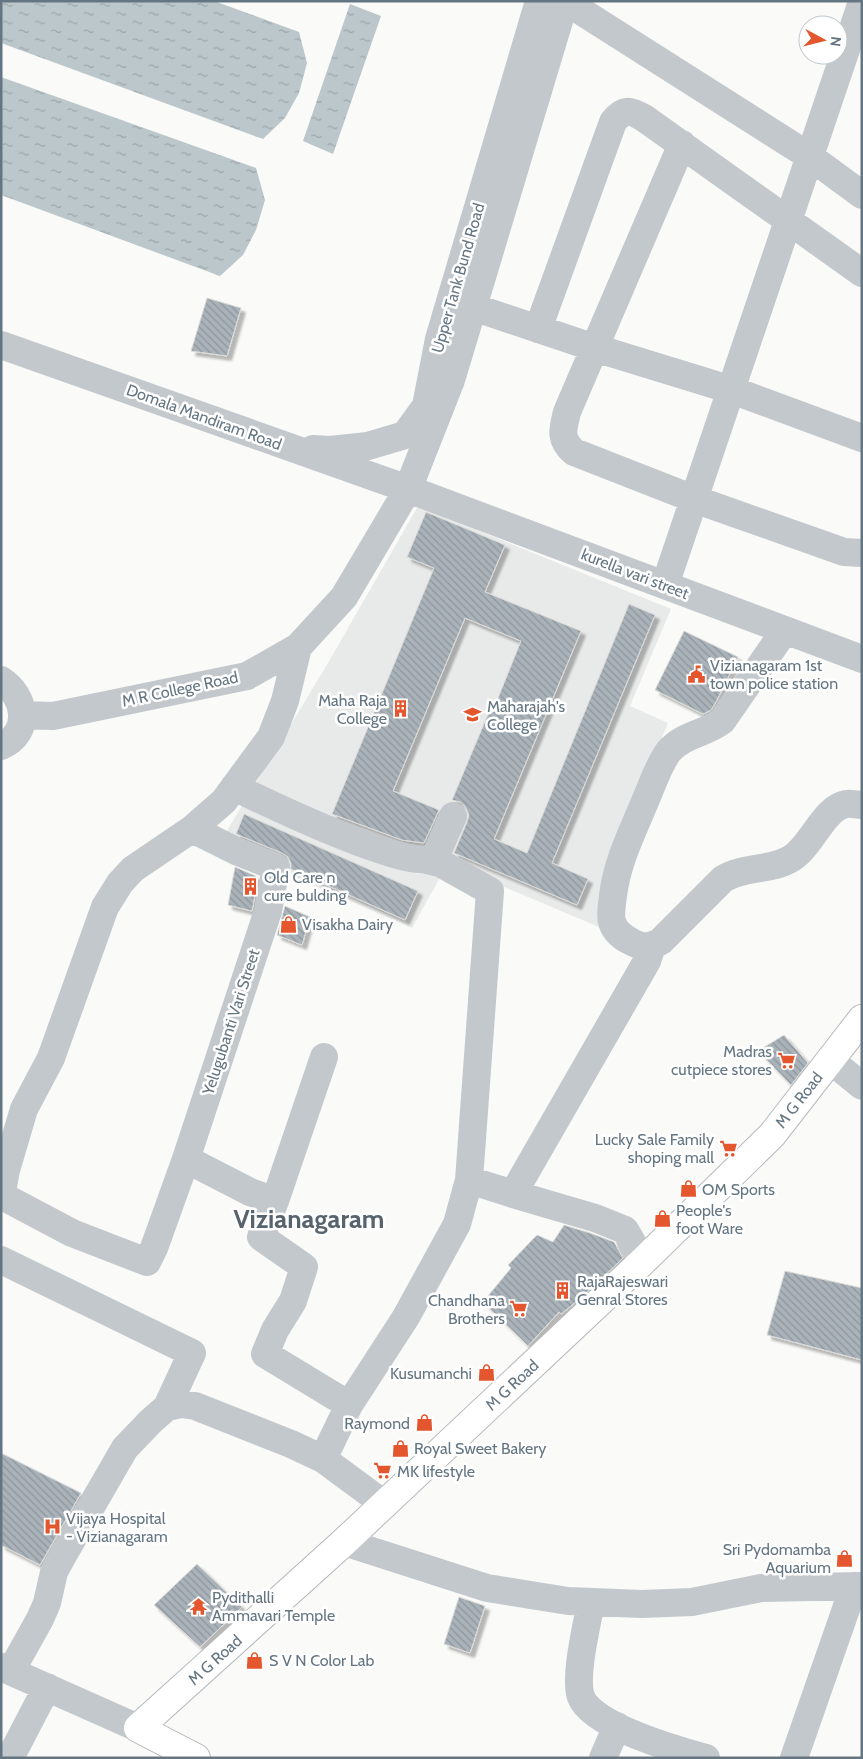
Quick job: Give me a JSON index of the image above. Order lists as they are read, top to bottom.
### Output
{
  "streets": {
    "main road": ["M G Road"],
    "street": [
      "Upper Tank Bund Road",
      "Domala Mandiram Road",
      "kurella vari street",
      "M R College Road",
      "Yelugubanti Vari Street"
    ]
  },
  "crossings": [
    ["Upper Tank Bund Road", "Domala Mandiram Road"],
    ["Upper Tank Bund Road", "kurella vari street"],
    ["Upper Tank Bund Road", "M R College Road"],
    ["Domala Mandiram Road", "kurella vari street"],
    ["Domala Mandiram Road", "M R College Road"],
    ["kurella vari street", "M R College Road"]
  ],
  "districts": ["Vizianagaram"],
  "places": {
    "public building": ["Vizianagaram 1st town police station"],
    "building": ["Maha Raja College", "Old Care n cure bulding", "RajaRajeswari Genral Stores"],
    "school or university": ["Maharajah's College"],
    "shop": [
      "Visakha Dairy",
      "OM Sports",
      "People's foot Ware",
      "Kusumanchi",
      "Raymond",
      "Royal Sweet Bakery",
      "Sri Pydomamba Aquarium",
      "S V N Color Lab"
    ],
    "supermarket": [
      "Madras cutpiece stores",
      "Lucky Sale Family shoping mall",
      "Chandhana Brothers",
      "MK lifestyle"
    ],
    "hospital": ["Vijaya Hospital - Vizianagaram"],
    "temple": ["Pydithalli Ammavari Temple"]
  },
  "north": "right"
}
